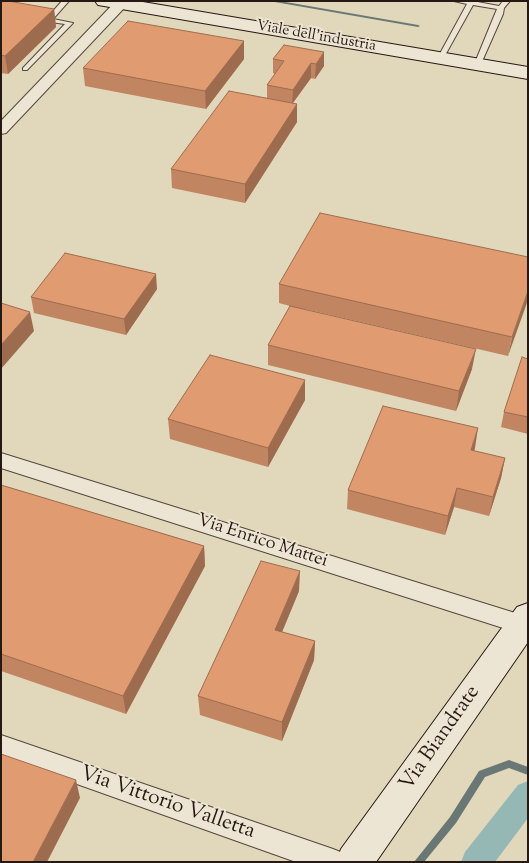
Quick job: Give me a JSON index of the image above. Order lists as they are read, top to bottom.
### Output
{
  "streets": {
    "main road": ["Viale dell'industria", "Via Biandrate"],
    "street": ["Via Enrico Mattei", "Via Vittorio Valletta"]
  },
  "crossings": [
    ["Via Enrico Mattei", "Via Biandrate"]
  ]
}
